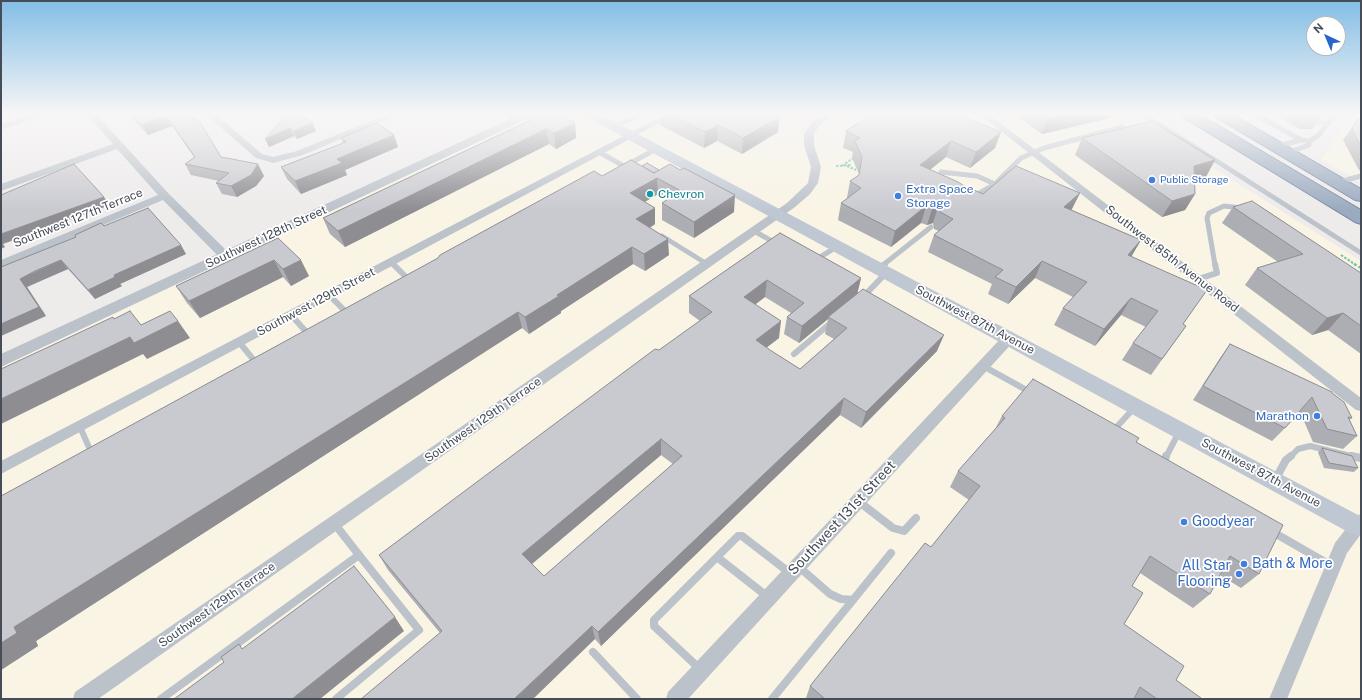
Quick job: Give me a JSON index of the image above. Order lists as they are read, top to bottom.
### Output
{
  "streets": {
    "main road": ["Southwest 87th Avenue"],
    "street": [
      "Southwest 127th Terrace",
      "Southwest 128th Street",
      "Southwest 85th Avenue Road",
      "Southwest 129th Street",
      "Southwest 129th Terrace",
      "Southwest 131st Street"
    ]
  },
  "crossings": [
    ["Southwest 87th Avenue", "Southwest 129th Terrace"],
    ["Southwest 87th Avenue", "Southwest 131st Street"]
  ],
  "places": [
    "Public Storage",
    "Chevron",
    "Extra Space Storage",
    "Marathon",
    "Goodyear",
    "Bath & More",
    "All Star Flooring"
  ],
  "north": "top left"
}
